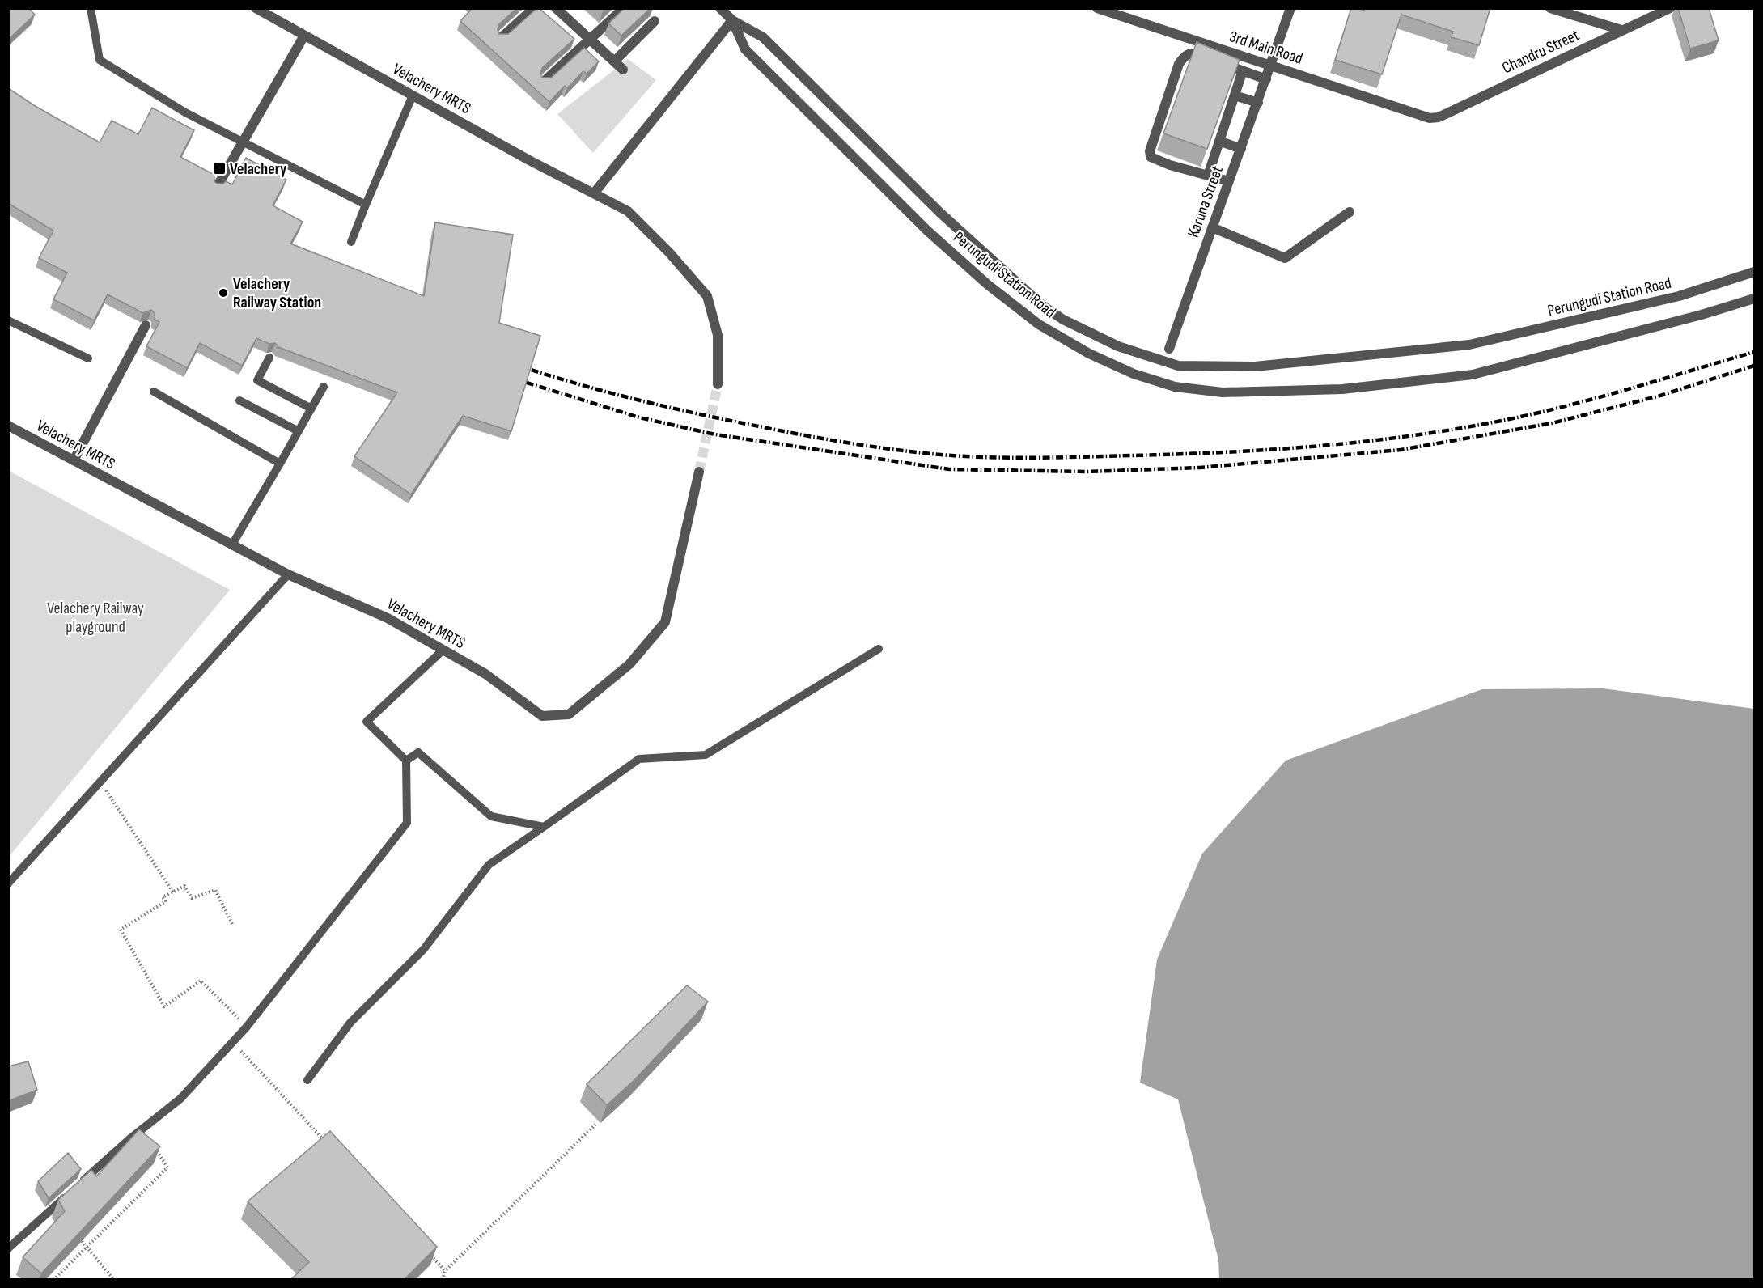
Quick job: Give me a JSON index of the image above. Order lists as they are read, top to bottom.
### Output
{
  "streets": {
    "street": [
      "3rd Main Road",
      "Chandru Street",
      "Velachery MRTS",
      "Karuna Street",
      "Perungudi Station Road"
    ]
  },
  "crossings": [
    ["3rd Main Road", "Chandru Street"],
    ["3rd Main Road", "Karuna Street"]
  ],
  "parks": ["Velachery Railway playground"],
  "places": {
    "transit": ["Velachery"],
    "other": ["Velachery Railway Station"]
  }
}
